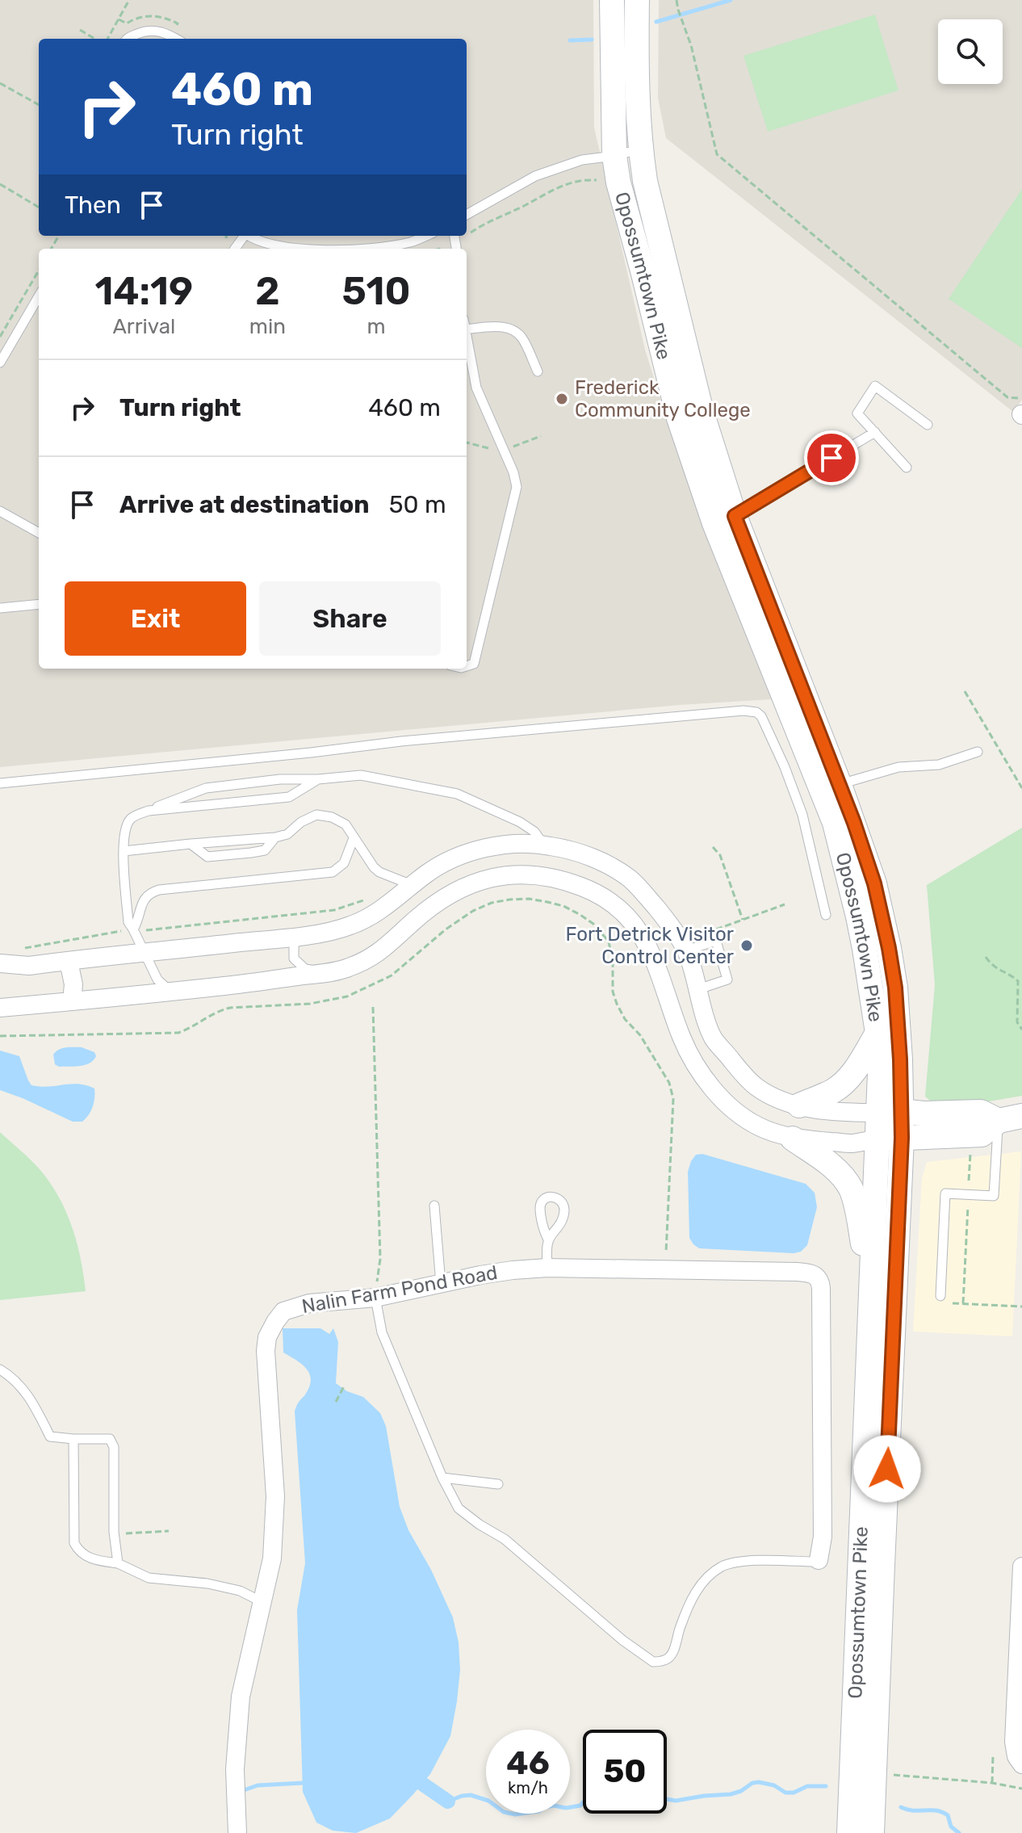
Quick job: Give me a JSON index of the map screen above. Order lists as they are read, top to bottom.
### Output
{
  "streets": {
    "main road": ["Opossumtown Pike"],
    "street": ["Nalin Farm Pond Road"]
  },
  "places": ["Frederick Community College", "Fort Detrick Visitor Control Center"],
  "page": {
    "turn": ["460 m", "Turn right"],
    "then": "Then",
    "eta": [
      "14:19",
      "Arrival",
      "2",
      "min",
      "510",
      "m"
    ],
    "list": [
      {
        "name": "Turn right",
        "value": "460 m"
      },
      {
        "name": "Arrive at destination",
        "value": "50 m"
      }
    ],
    "buttons": ["Exit", "Share"],
    "speed": "46 km/h",
    "limit": "50"
  }
}
